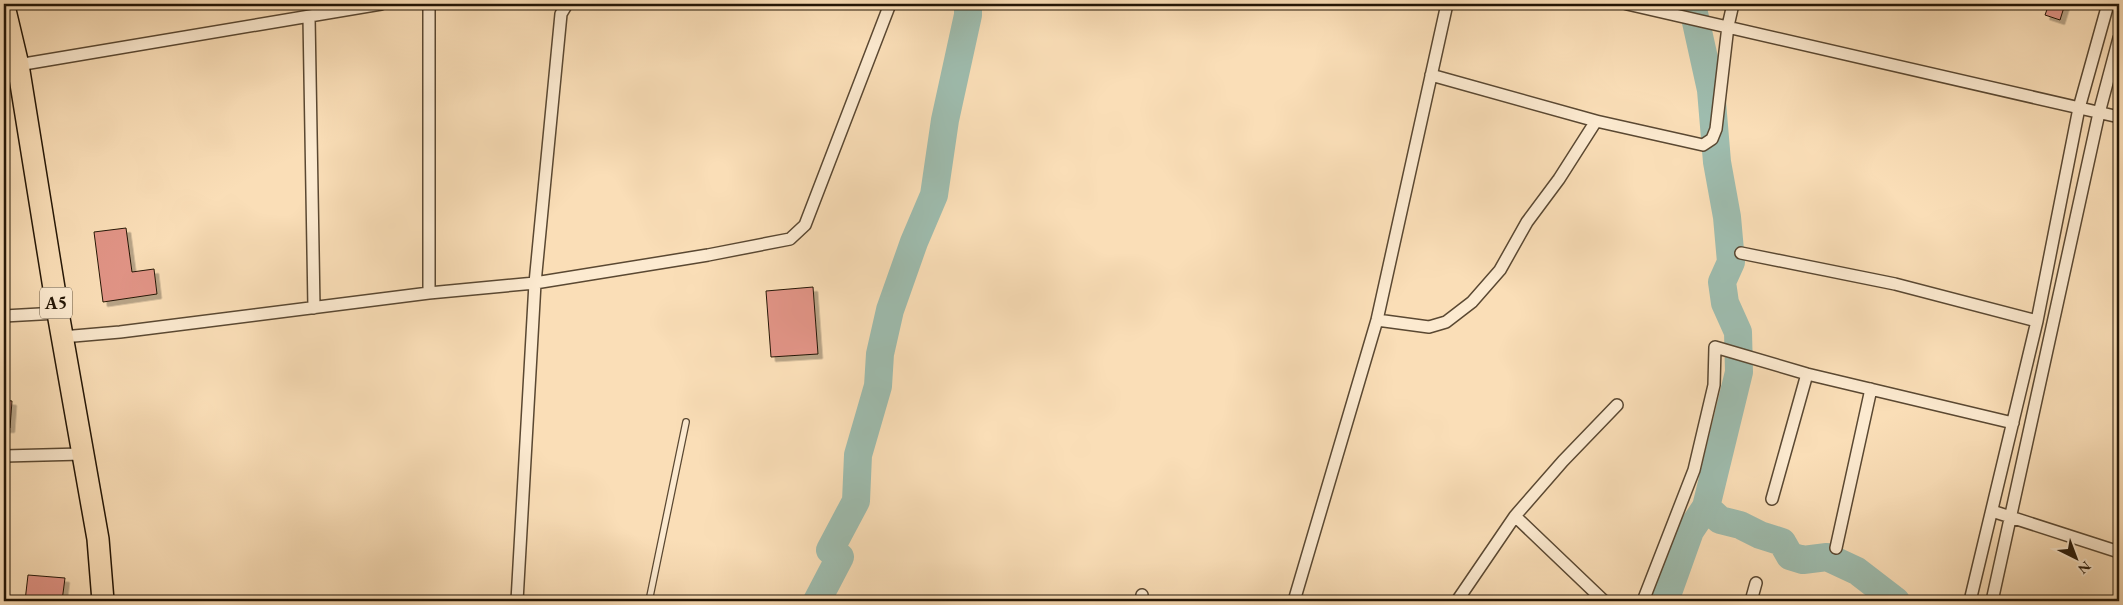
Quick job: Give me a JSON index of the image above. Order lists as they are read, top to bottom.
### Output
{
  "streets": {
    "highway": ["A5"]
  },
  "north": "bottom right"
}
